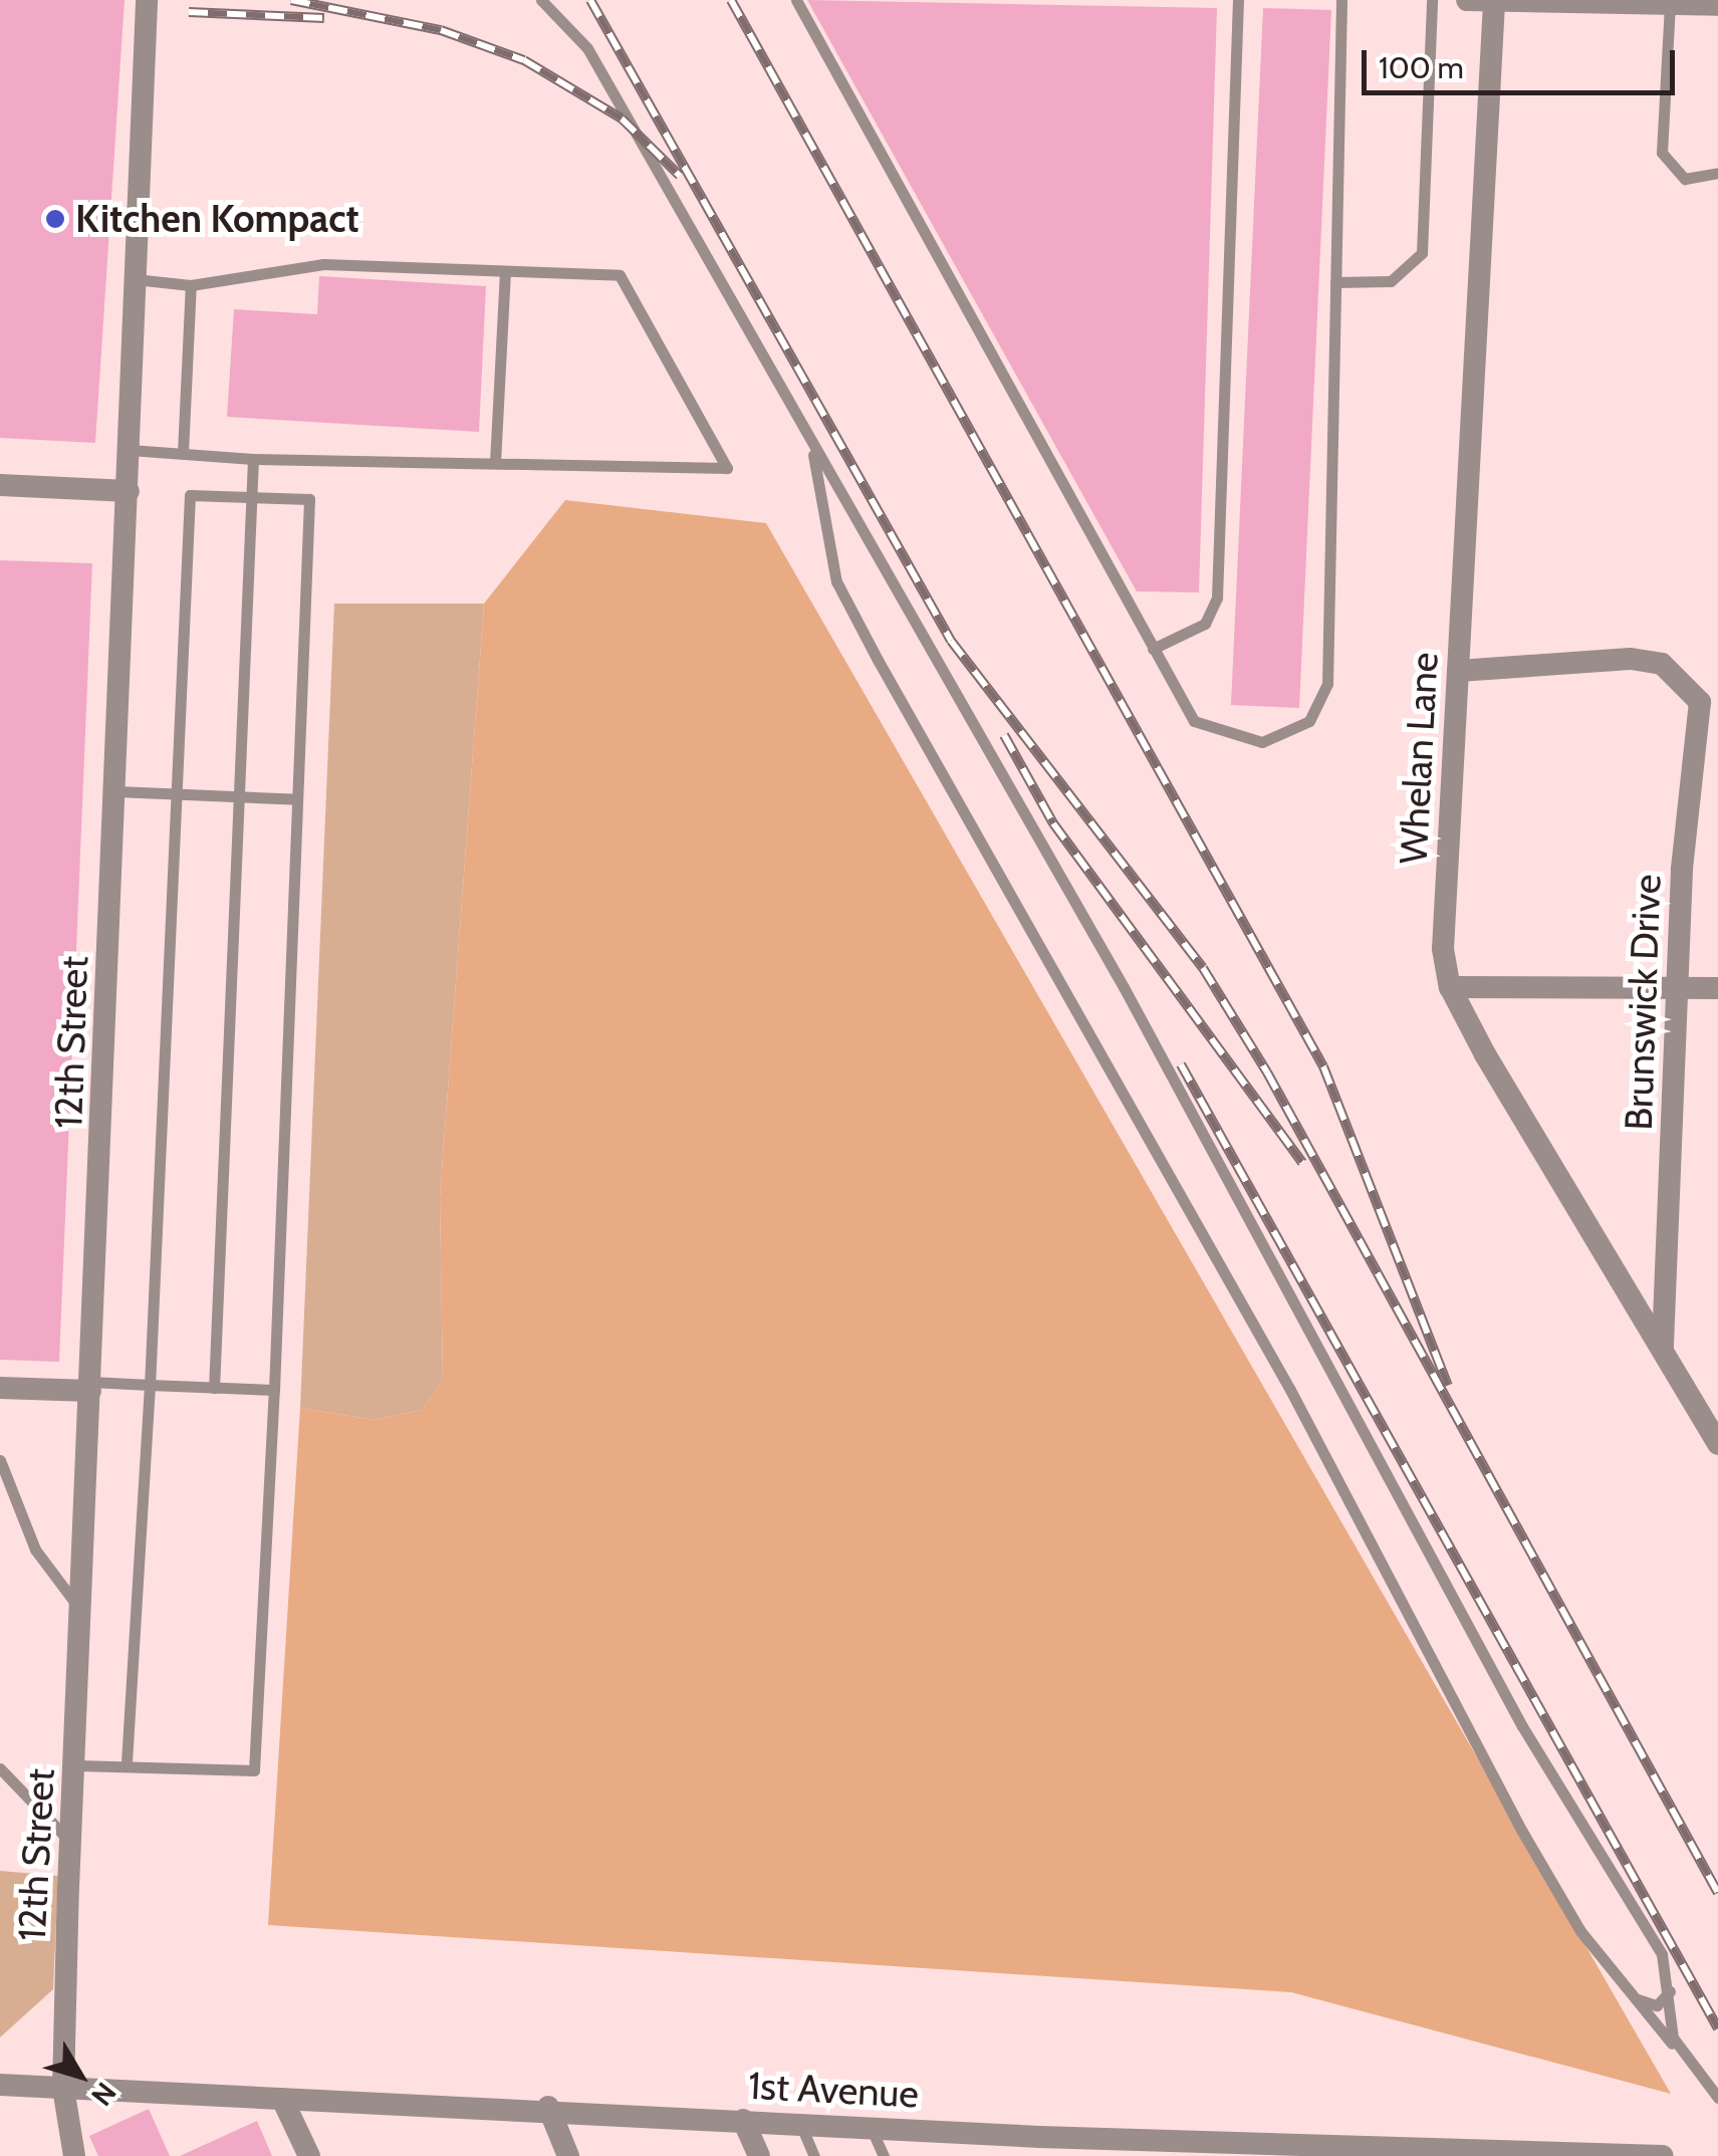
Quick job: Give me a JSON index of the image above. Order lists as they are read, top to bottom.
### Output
{
  "streets": {
    "street": [
      "Whelan Lane",
      "Brunswick Drive",
      "12th Street",
      "1st Avenue"
    ]
  },
  "crossings": [
    ["Whelan Lane", "Brunswick Drive"],
    ["12th Street", "1st Avenue"]
  ],
  "places": ["Kitchen Kompact"],
  "scale_bar": "100 m",
  "north": "bottom right"
}
